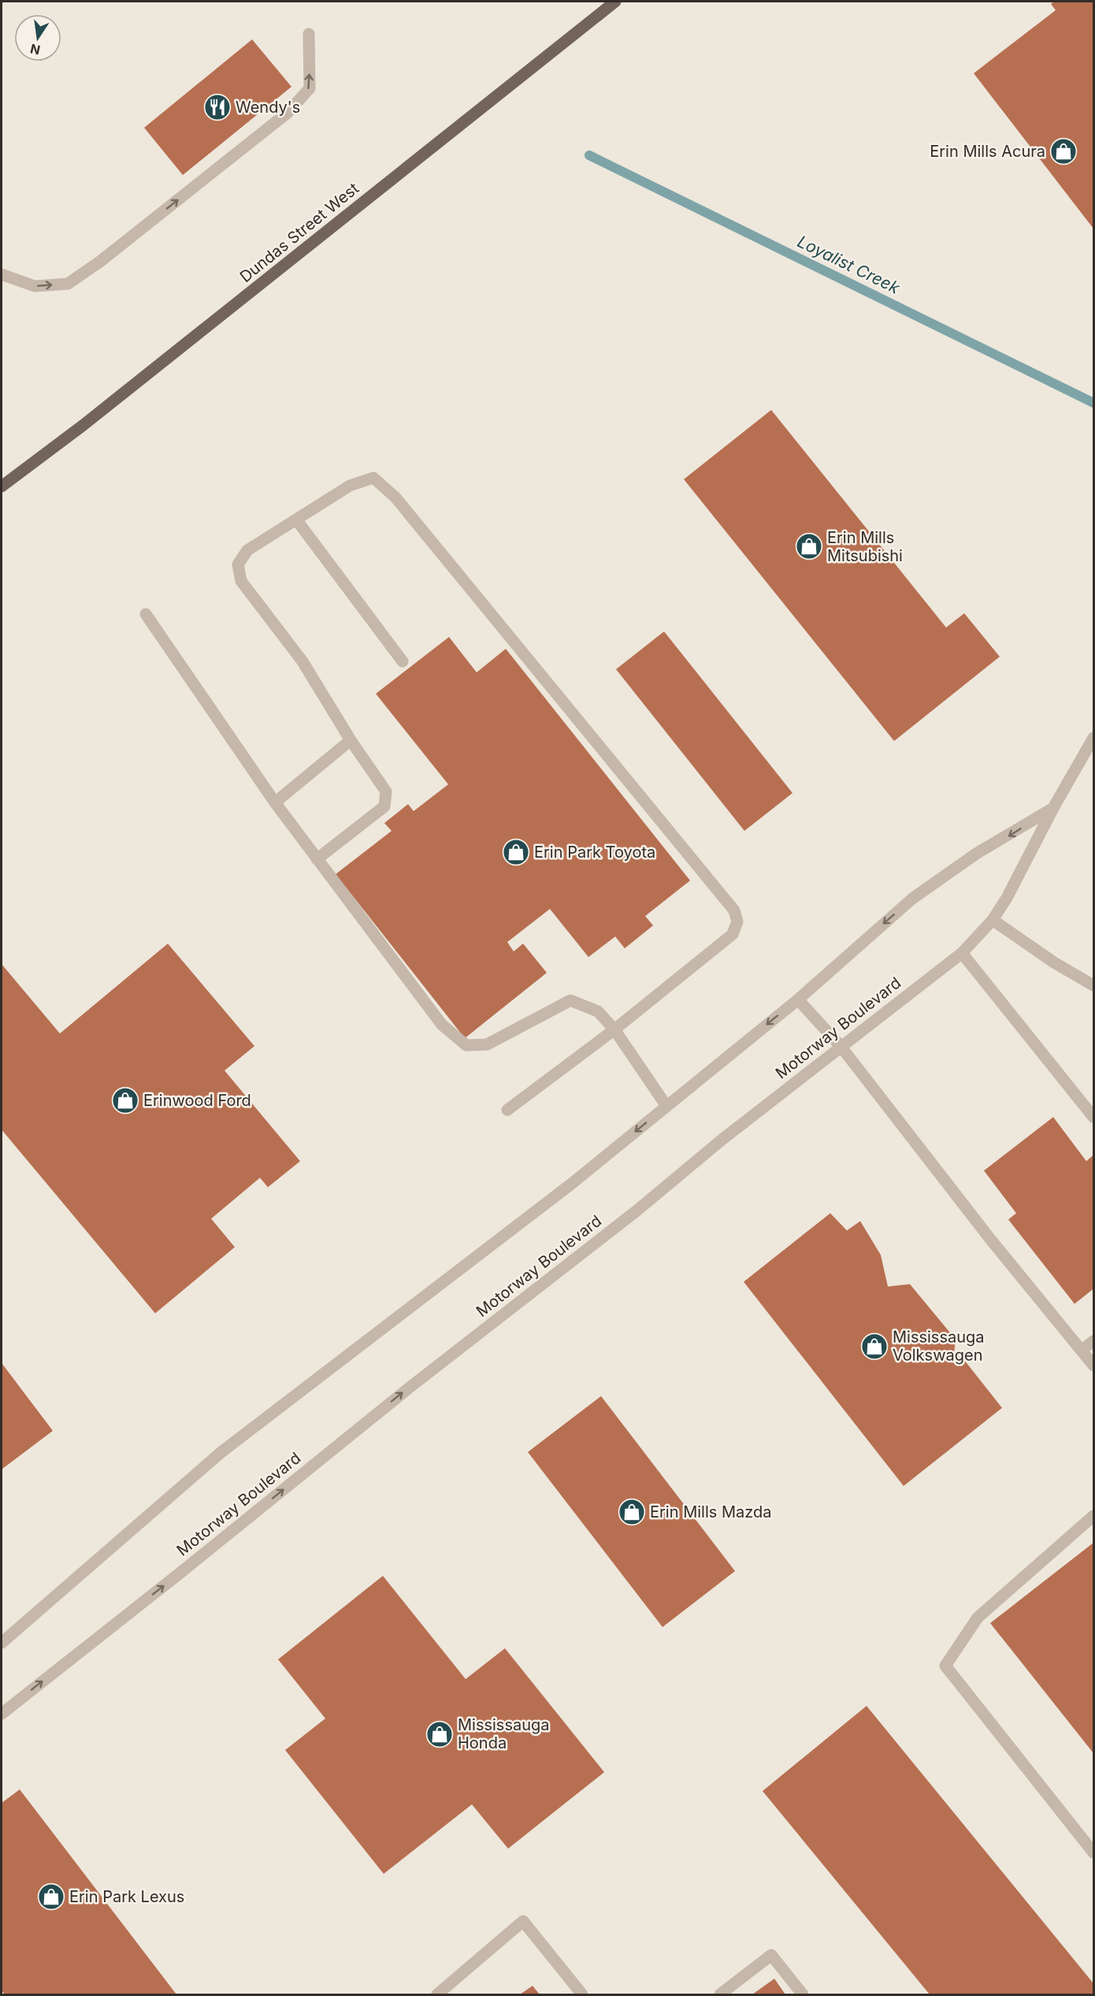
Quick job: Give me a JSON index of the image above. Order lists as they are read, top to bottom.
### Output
{
  "streets": {
    "main road": ["Dundas Street West"],
    "street": ["Motorway Boulevard"]
  },
  "water": ["Loyalist Creek"],
  "places": {
    "restaurant": ["Wendy's"],
    "shop": [
      "Erin Mills Acura",
      "Erin Mills Mitsubishi",
      "Erin Park Toyota",
      "Erinwood Ford",
      "Mississauga Volkswagen",
      "Erin Mills Mazda",
      "Mississauga Honda",
      "Erin Park Lexus"
    ]
  },
  "north": "bottom"
}
